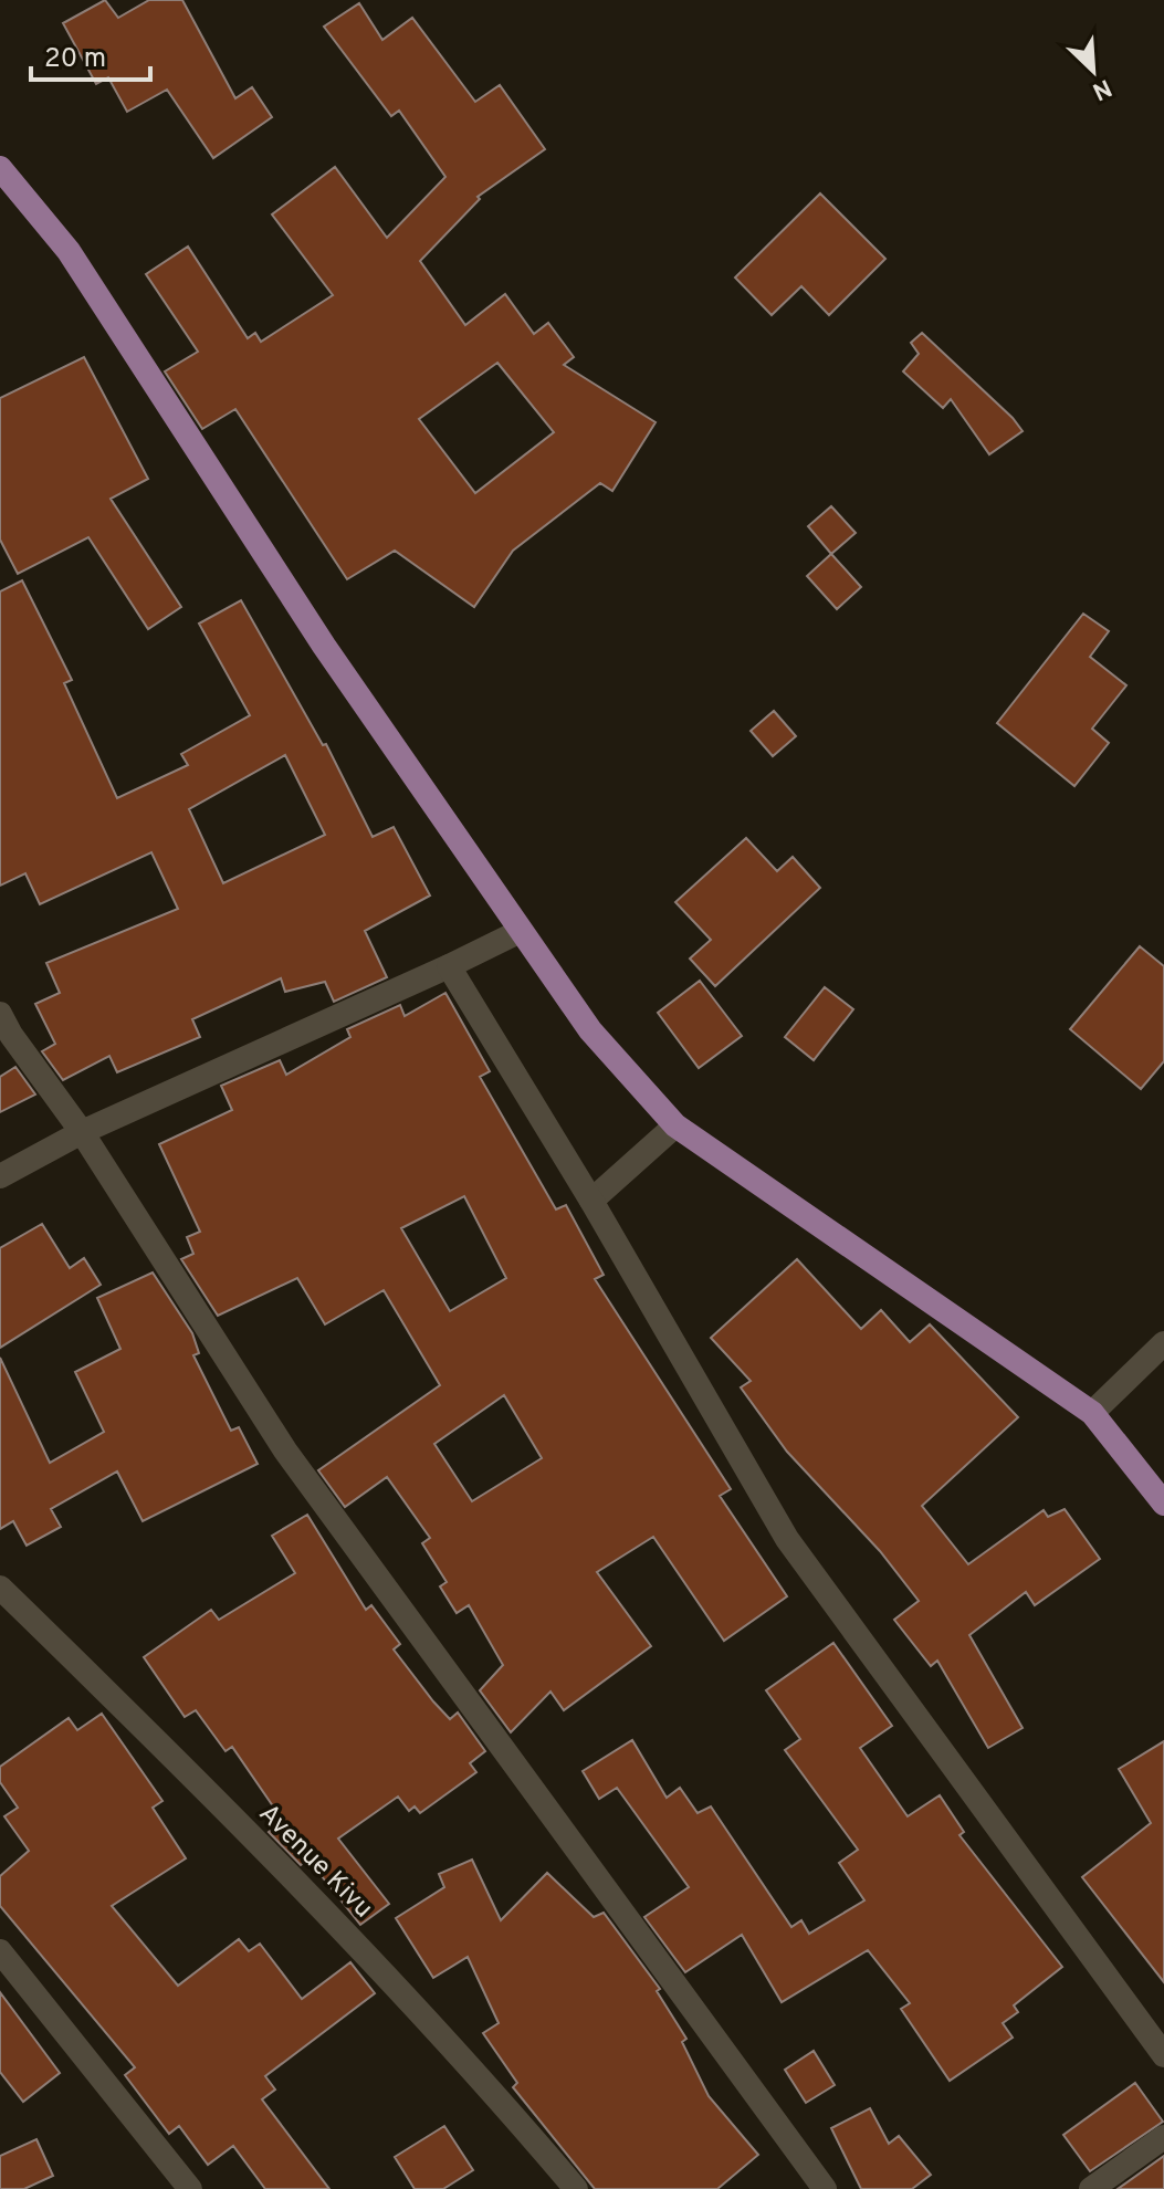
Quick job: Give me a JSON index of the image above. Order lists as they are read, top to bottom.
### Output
{
  "streets": {
    "street": ["Avenue Kivu"]
  },
  "scale_bar": "20 m",
  "north": "bottom right"
}
